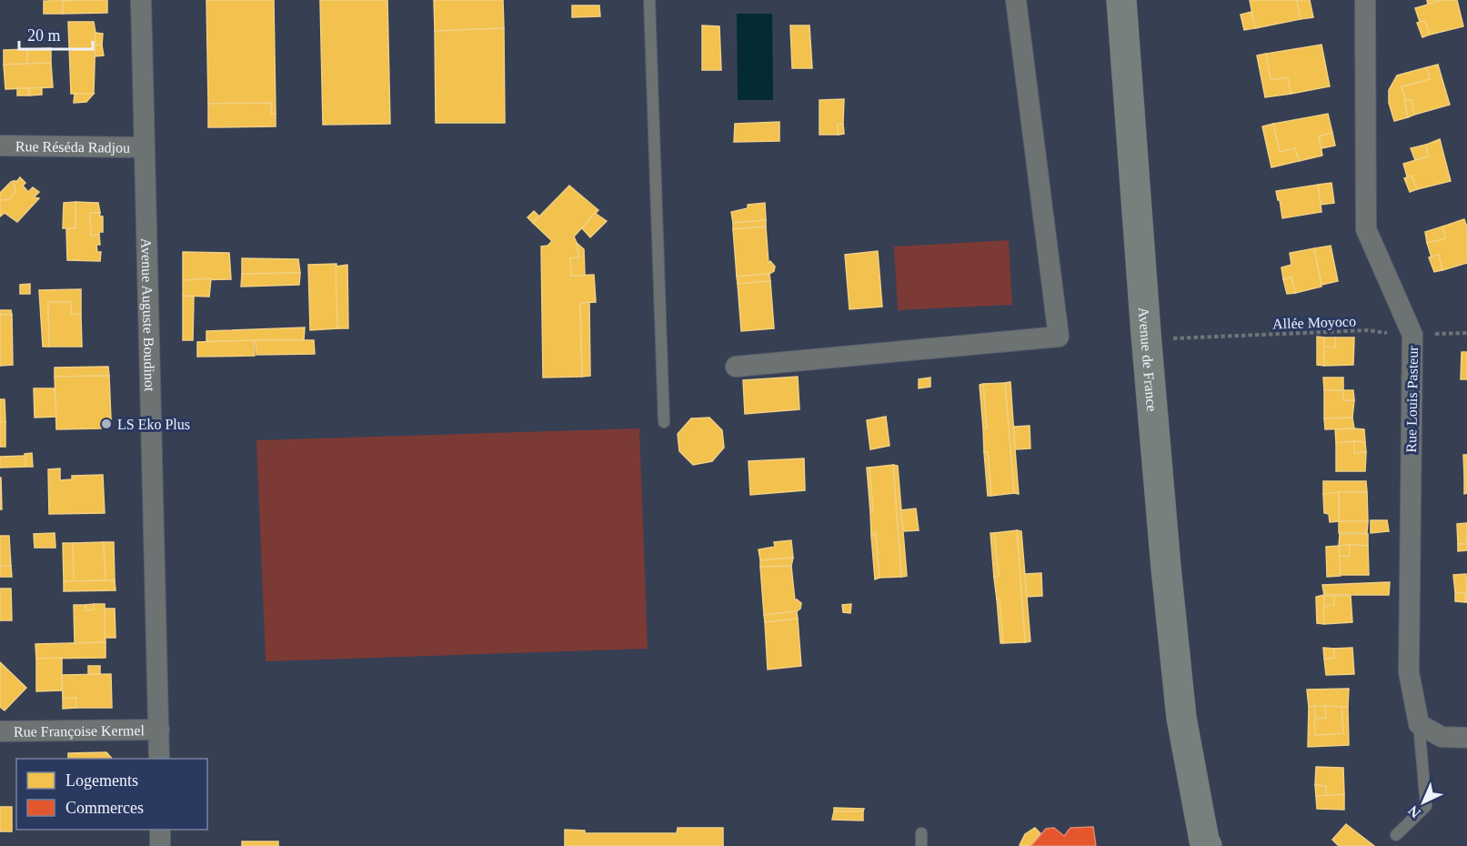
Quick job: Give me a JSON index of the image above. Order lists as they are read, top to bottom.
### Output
{
  "streets": {
    "main road": ["Avenue de France"],
    "street": [
      "Rue Réséda Radjou",
      "Avenue Auguste Boudinot",
      "Rue Louis Pasteur",
      "Rue Françoise Kermel"
    ],
    "path": ["Allée Moyoco"]
  },
  "crossings": [
    ["Rue Réséda Radjou", "Avenue Auguste Boudinot"],
    ["Avenue Auguste Boudinot", "Rue Françoise Kermel"],
    ["Allée Moyoco", "Rue Louis Pasteur"]
  ],
  "places": ["LS Eko Plus"],
  "legend": ["Logements", "Commerces"],
  "scale_bar": "20 m",
  "north": "bottom left"
}
